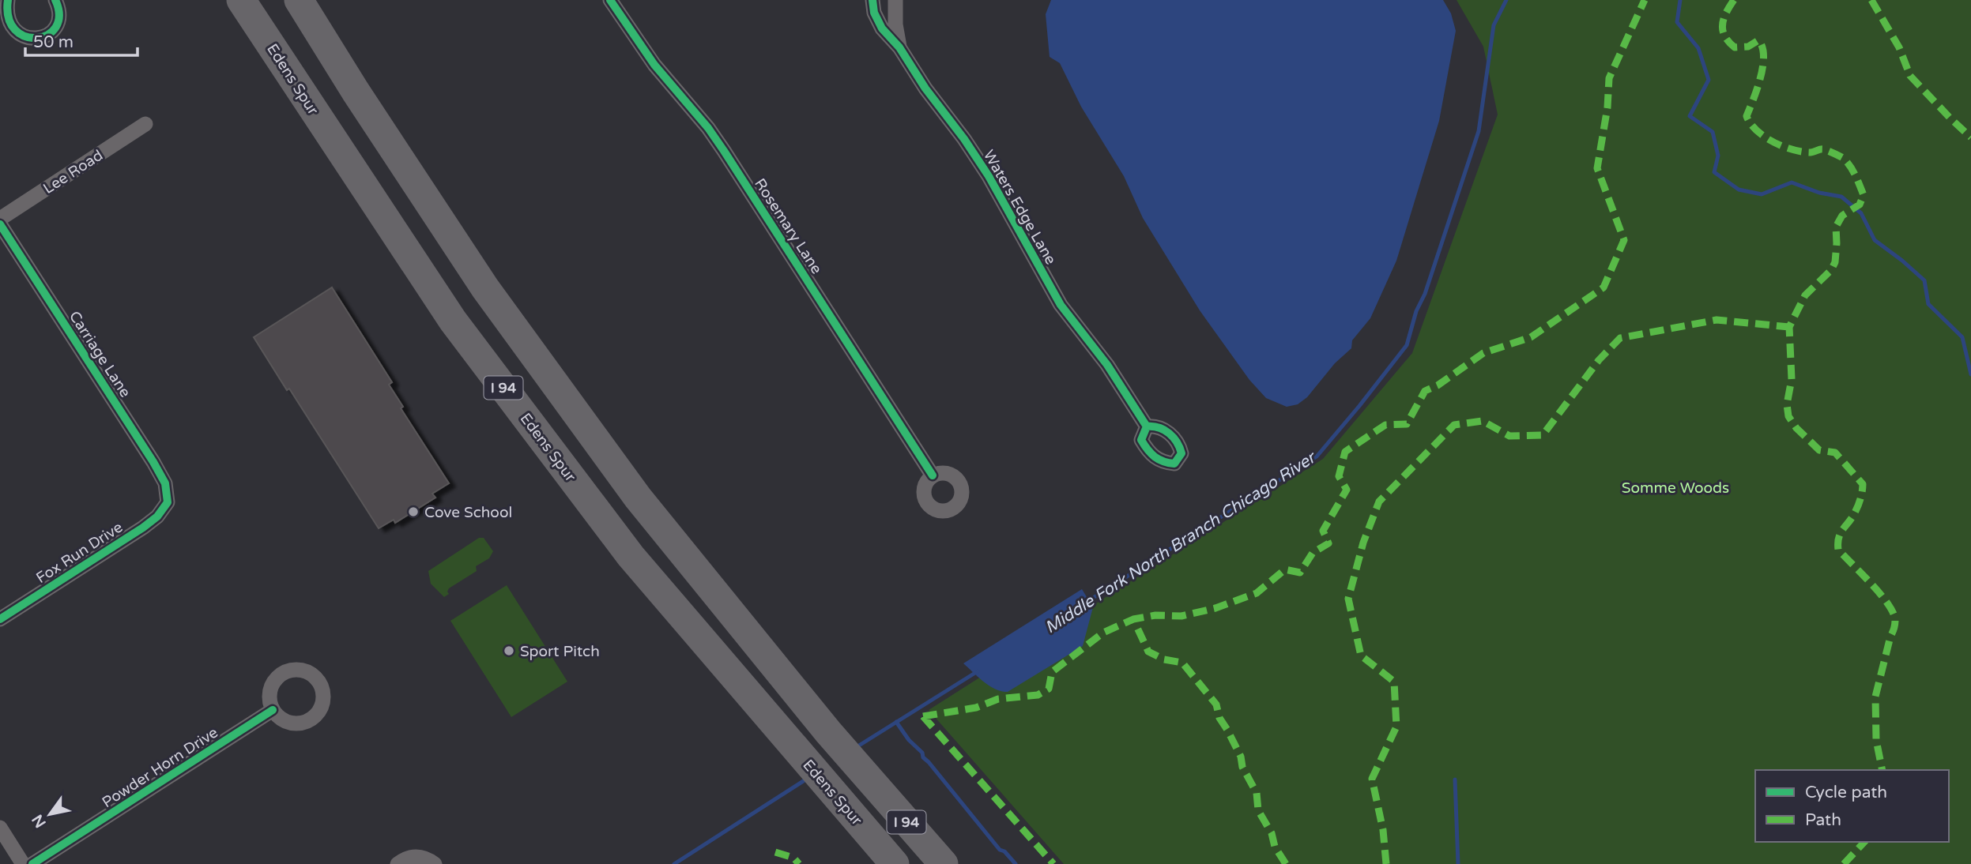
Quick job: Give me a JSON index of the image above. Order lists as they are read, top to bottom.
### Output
{
  "streets": {
    "highway": ["Edens Spur", "I 94"],
    "street": [
      "Lee Road",
      "Waters Edge Lane",
      "Rosemary Lane",
      "Carriage Lane",
      "Fox Run Drive",
      "Powder Horn Drive"
    ]
  },
  "crossings": [
    ["Carriage Lane", "Fox Run Drive"]
  ],
  "water": ["Middle Fork North Branch Chicago River"],
  "parks": ["Somme Woods"],
  "places": ["Cove School", "Sport Pitch"],
  "legend": ["Cycle path", "Path"],
  "scale_bar": "50 m",
  "north": "bottom left"
}
